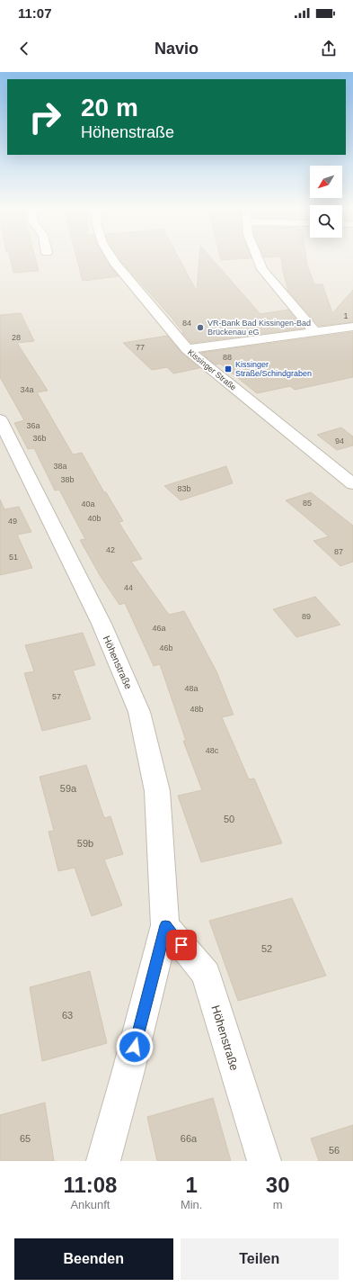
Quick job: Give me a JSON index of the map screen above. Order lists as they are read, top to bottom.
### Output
{
  "streets": {
    "street": ["Kissinger Straße", "Höhenstraße"]
  },
  "places": {
    "other": ["VR-Bank Bad Kissingen-Bad Brückenau eG"],
    "transit": ["Kissinger Straße/Schindgraben"]
  },
  "house_numbers": [
    "1",
    "84",
    "28",
    "77",
    "88",
    "34a",
    "36a",
    "36b",
    "94",
    "38a",
    "38b",
    "83b",
    "85",
    "40a",
    "40b",
    "49",
    "42",
    "87",
    "51",
    "44",
    "89",
    "46a",
    "46b",
    "48a",
    "57",
    "48b",
    "48c",
    "59a",
    "50",
    "59b",
    "52",
    "63",
    "65",
    "66a",
    "56"
  ],
  "north": "bottom left",
  "page": {
    "status": "11:07",
    "header": "Navio",
    "turn": ["20 m", "Höhenstraße"],
    "eta": [
      "11:08",
      "Ankunft",
      "1",
      "Min.",
      "30",
      "m"
    ],
    "buttons": ["Beenden", "Teilen"]
  }
}
